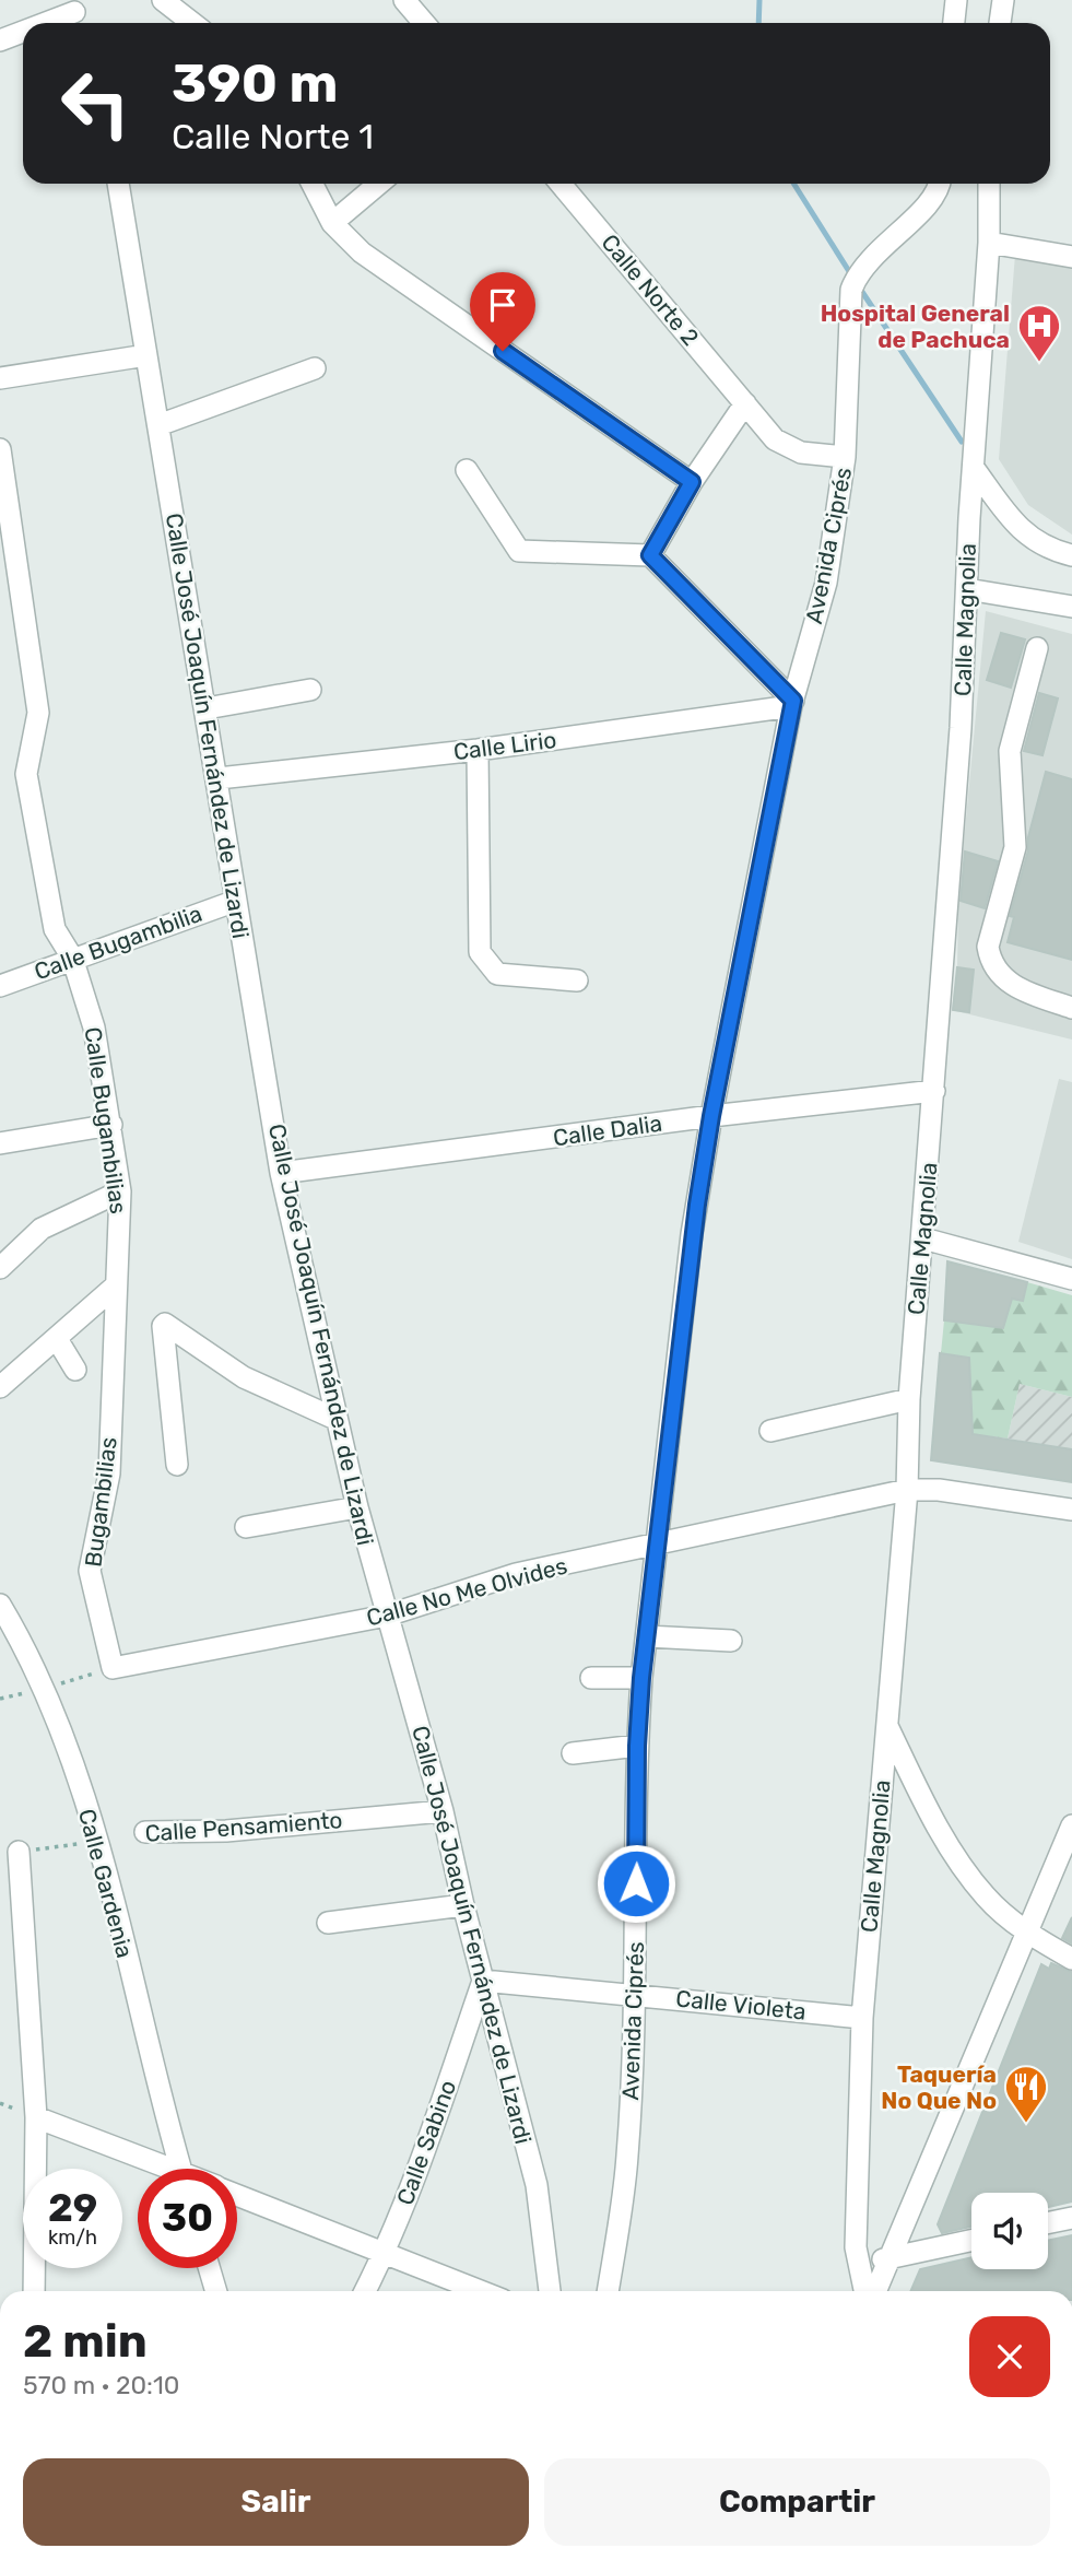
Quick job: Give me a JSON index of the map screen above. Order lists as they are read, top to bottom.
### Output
{
  "streets": {
    "street": [
      "Calle Norte 2",
      "Avenida Ciprés",
      "Calle Magnolia",
      "Calle José Joaquín Fernández de Lizardi",
      "Calle Lirio",
      "Calle Bugambilia",
      "Calle Bugambilias",
      "Calle Dalia",
      "Bugambilias",
      "Calle No Me Olvides",
      "Calle Pensamiento",
      "Calle Gardenia",
      "Calle Violeta",
      "Calle Sabino"
    ]
  },
  "crossings": [
    ["Calle Norte 2", "Avenida Ciprés"],
    ["Avenida Ciprés", "Calle Lirio"],
    ["Avenida Ciprés", "Calle Dalia"],
    ["Avenida Ciprés", "Calle No Me Olvides"],
    ["Avenida Ciprés", "Calle Violeta"],
    ["Calle Magnolia", "Calle Dalia"],
    ["Calle Magnolia", "Calle No Me Olvides"],
    ["Calle Magnolia", "Calle Violeta"],
    ["Calle José Joaquín Fernández de Lizardi", "Calle Lirio"],
    ["Calle José Joaquín Fernández de Lizardi", "Calle Bugambilia"],
    ["Calle José Joaquín Fernández de Lizardi", "Calle Dalia"],
    ["Calle José Joaquín Fernández de Lizardi", "Calle No Me Olvides"],
    ["Calle José Joaquín Fernández de Lizardi", "Calle Pensamiento"],
    ["Calle José Joaquín Fernández de Lizardi", "Calle Violeta"],
    ["Calle José Joaquín Fernández de Lizardi", "Calle Sabino"],
    ["Calle Bugambilia", "Calle Bugambilias"],
    ["Calle Bugambilias", "Bugambilias"],
    ["Bugambilias", "Calle No Me Olvides"],
    ["Calle Violeta", "Calle Sabino"]
  ],
  "places": {
    "hospital": ["Hospital General de Pachuca"],
    "restaurant": ["Taquería No Que No"]
  },
  "page": {
    "turn": ["390 m", "Calle Norte 1"],
    "speed": "29 km/h",
    "limit": "30",
    "heading": ["2 min", "570 m · 20:10"],
    "buttons": ["Salir", "Compartir"]
  }
}
